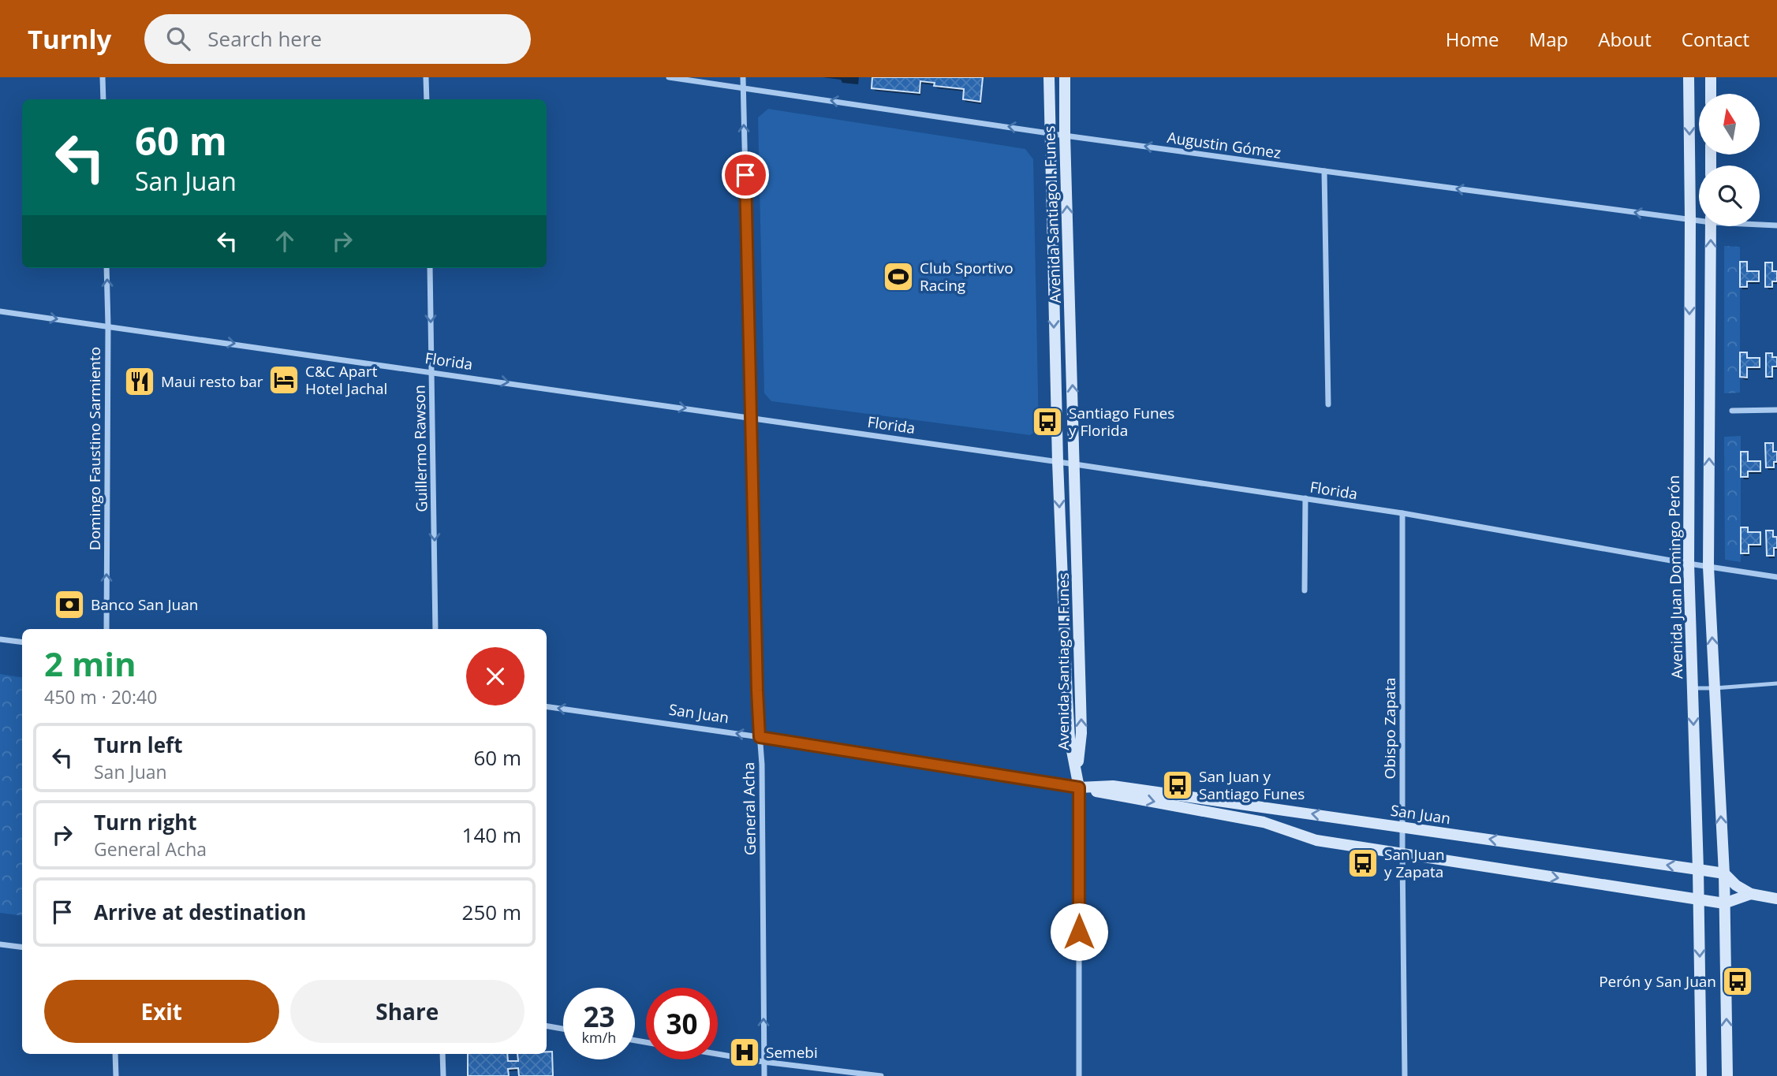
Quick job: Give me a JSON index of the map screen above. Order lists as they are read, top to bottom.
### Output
{
  "streets": {
    "main road": ["Avenida Santiago I. Funes", "Avenida Juan Domingo Perón", "San Juan"],
    "street": [
      "Augustin Gómez",
      "Florida",
      "Domingo Faustino Sarmiento",
      "Guillermo Rawson",
      "Obispo Zapata",
      "General Acha"
    ]
  },
  "crossings": [
    ["Augustin Gómez", "Avenida Santiago I. Funes"],
    ["Augustin Gómez", "Avenida Juan Domingo Perón"],
    ["Augustin Gómez", "General Acha"],
    ["Avenida Santiago I. Funes", "Florida"],
    ["Avenida Santiago I. Funes", "San Juan"],
    ["Florida", "Domingo Faustino Sarmiento"],
    ["Florida", "Guillermo Rawson"],
    ["Florida", "Avenida Juan Domingo Perón"],
    ["Florida", "Obispo Zapata"],
    ["Florida", "General Acha"],
    ["Avenida Juan Domingo Perón", "San Juan"],
    ["San Juan", "Obispo Zapata"],
    ["San Juan", "General Acha"]
  ],
  "one_way": [
    "Augustin Gómez",
    "Florida",
    "Domingo Faustino Sarmiento",
    "Guillermo Rawson",
    "General Acha"
  ],
  "places": {
    "sports": ["Club Sportivo Racing"],
    "hotel": ["C&C Apart Hotel Jachal"],
    "restaurant": ["Maui resto bar"],
    "bus stop": [
      "Santiago Funes y Florida",
      "San Juan y Santiago Funes",
      "San Juan y Zapata",
      "Perón y San Juan"
    ],
    "bank": ["Banco San Juan"],
    "hospital": ["Semebi"]
  },
  "north": "top",
  "page": {
    "header": "Turnly",
    "search": "Search here",
    "nav": [
      "Home",
      "Map",
      "About",
      "Contact"
    ],
    "turn": ["60 m", "San Juan"],
    "heading": ["2 min", "450 m · 20:40"],
    "list": [
      {
        "name": "Turn left",
        "note": "San Juan",
        "value": "60 m"
      },
      {
        "name": "Turn right",
        "note": "General Acha",
        "value": "140 m"
      },
      {
        "name": "Arrive at destination",
        "value": "250 m"
      }
    ],
    "buttons": ["Exit", "Share"],
    "speed": "23 km/h",
    "limit": "30"
  }
}
